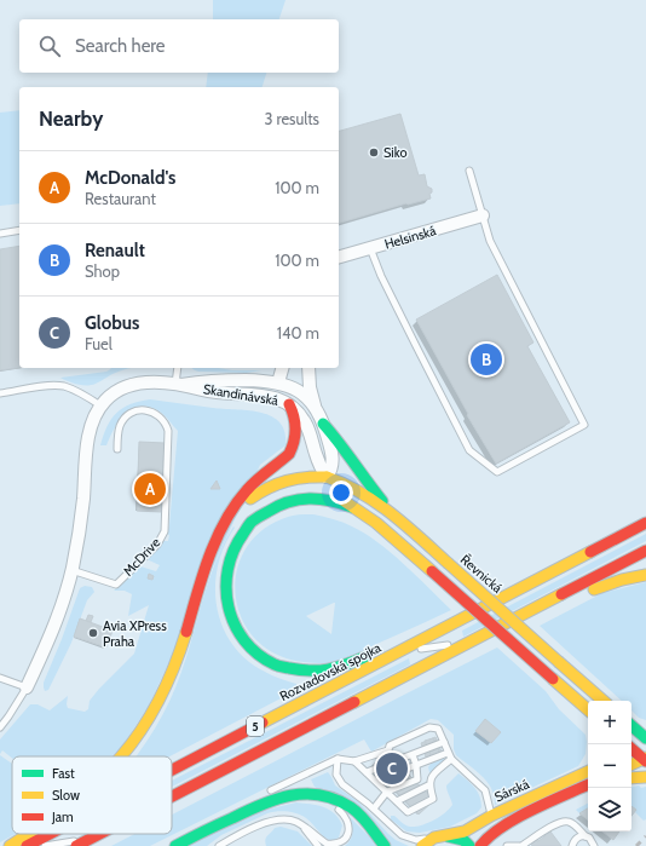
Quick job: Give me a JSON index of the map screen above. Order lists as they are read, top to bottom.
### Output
{
  "streets": {
    "main road": [
      "Řevnická",
      "Rozvadovská spojka",
      "5",
      "Sárská"
    ],
    "street": ["Helsinská", "Skandinávská"],
    "lane": ["McDrive"]
  },
  "crossings": [
    ["Skandinávská", "Řevnická"],
    ["Rozvadovská spojka", "5"]
  ],
  "places": ["Siko", "Avia XPress Praha"],
  "legend": ["Fast", "Slow", "Jam"],
  "page": {
    "search": "Search here",
    "heading": ["Nearby", "3 results"],
    "list": [
      {
        "mark": "A",
        "name": "McDonald's",
        "note": "Restaurant",
        "value": "100 m"
      },
      {
        "mark": "B",
        "name": "Renault",
        "note": "Shop",
        "value": "100 m"
      },
      {
        "mark": "C",
        "name": "Globus",
        "note": "Fuel",
        "value": "140 m"
      }
    ],
    "pins": ["B", "A", "C"],
    "map_buttons": ["+", "−"]
  }
}
